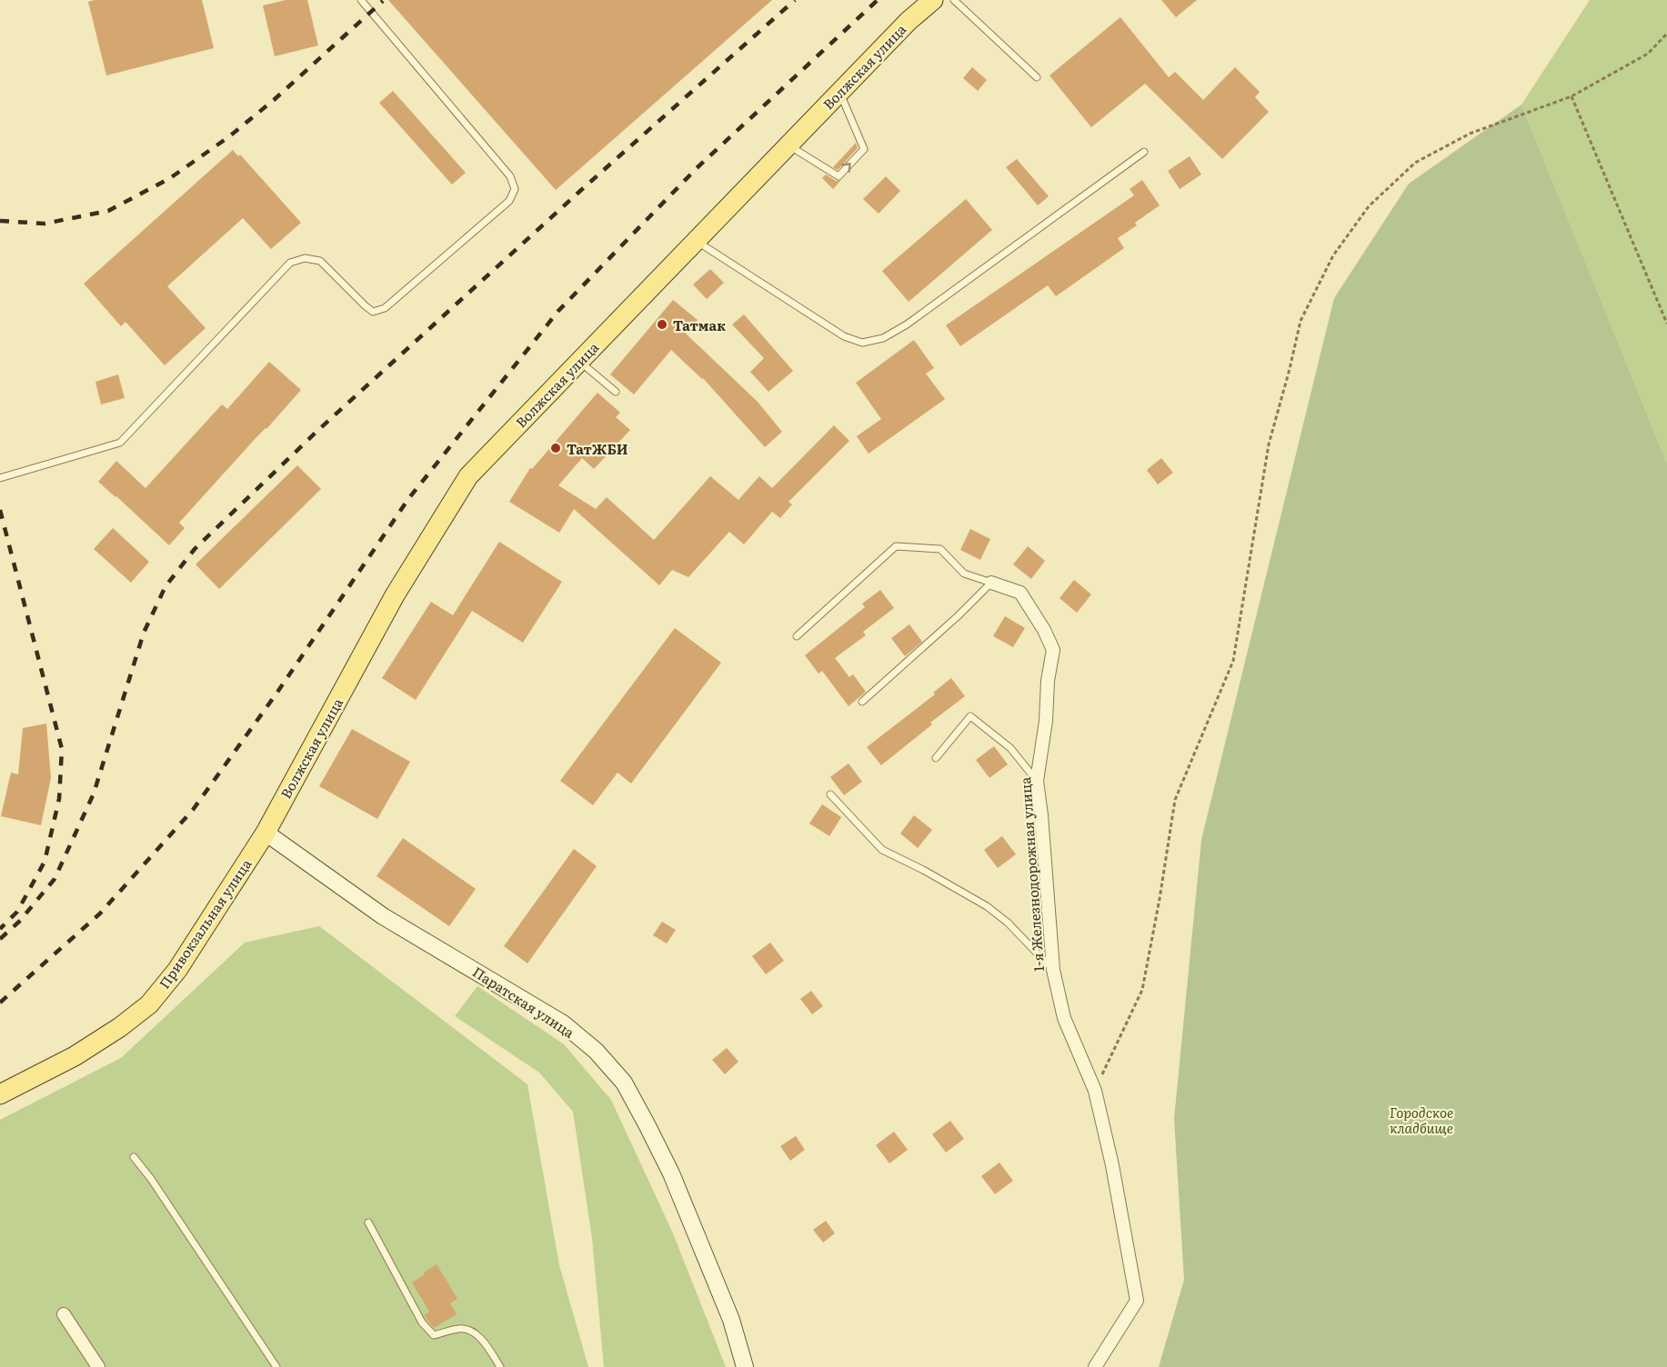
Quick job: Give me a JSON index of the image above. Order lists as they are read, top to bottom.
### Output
{
  "streets": {
    "main road": ["Волжская улица", "Привокзальная улица", "Паратская улица"],
    "street": ["1-я Железнодорожная улица"]
  },
  "crossings": [
    ["Волжская улица", "Привокзальная улица"],
    ["Волжская улица", "Паратская улица"],
    ["Привокзальная улица", "Паратская улица"]
  ],
  "parks": ["Городское кладбище"],
  "places": ["Татмак", "ТатЖБИ"]
}
